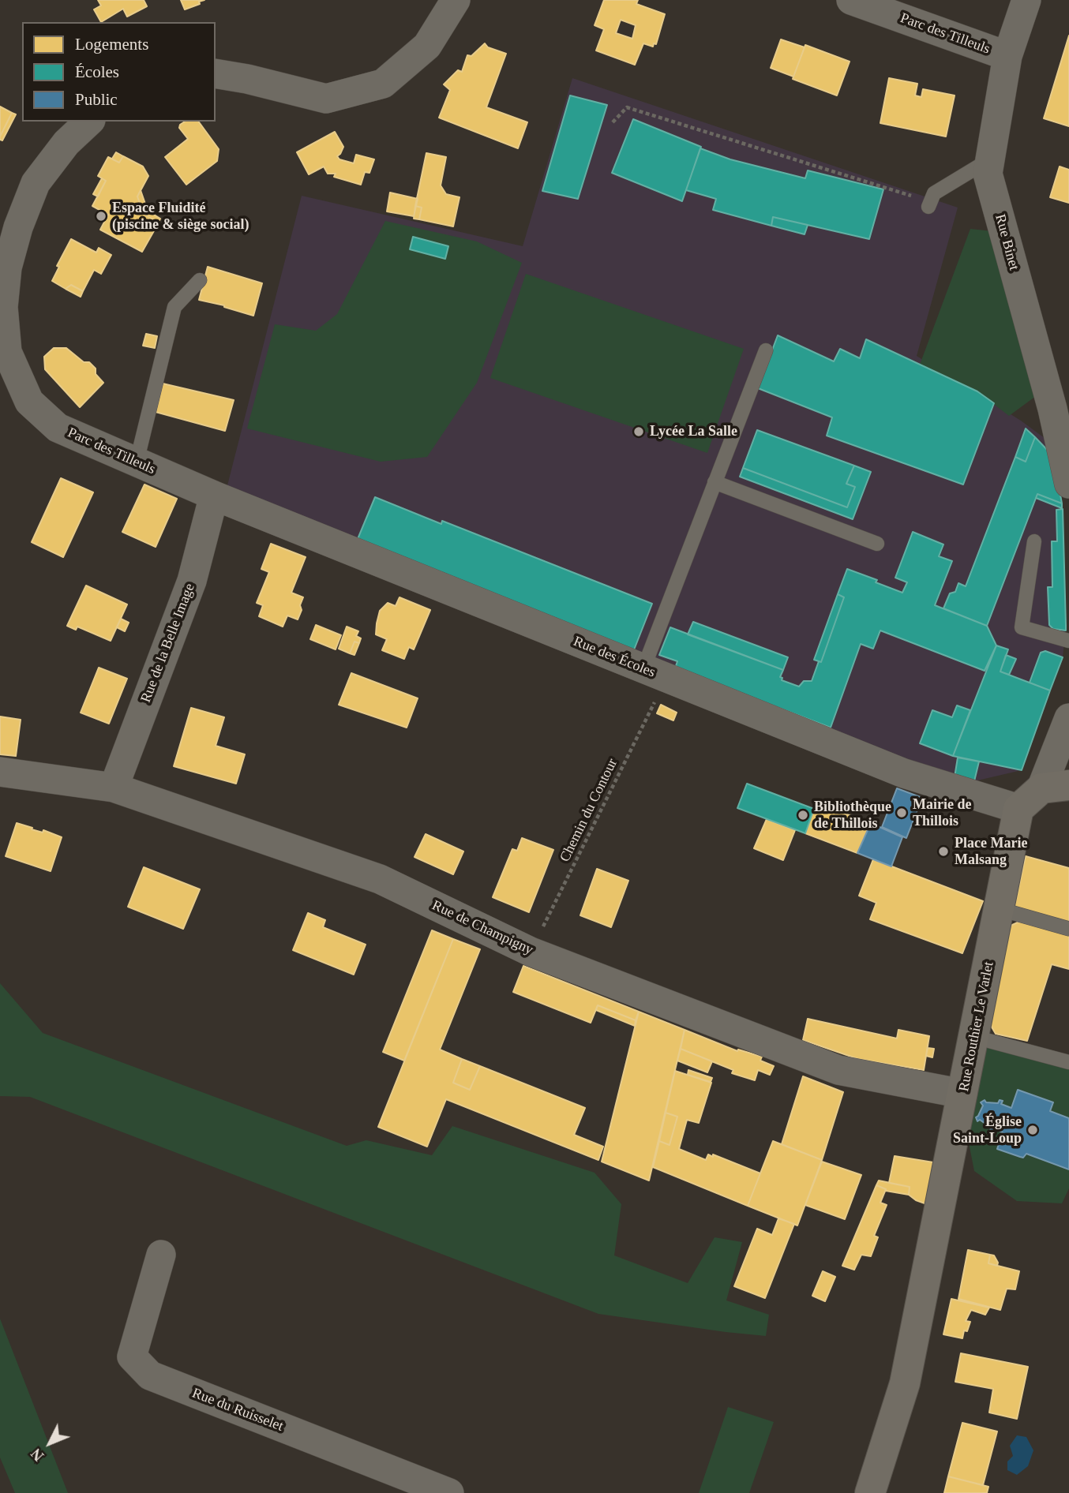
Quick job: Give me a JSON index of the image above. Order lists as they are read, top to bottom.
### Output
{
  "streets": {
    "street": [
      "Parc des Tilleuls",
      "Rue Binet",
      "Rue de la Belle Image",
      "Rue des Écoles",
      "Rue de Champigny",
      "Rue Routhier Le Varlet",
      "Rue du Ruisselet"
    ],
    "path": ["Chemin du Contour"]
  },
  "crossings": [
    ["Parc des Tilleuls", "Rue Binet"],
    ["Parc des Tilleuls", "Rue de la Belle Image"],
    ["Parc des Tilleuls", "Rue des Écoles"],
    ["Rue de la Belle Image", "Rue des Écoles"],
    ["Rue de la Belle Image", "Rue de Champigny"],
    ["Rue des Écoles", "Chemin du Contour"],
    ["Rue des Écoles", "Rue Routhier Le Varlet"],
    ["Chemin du Contour", "Rue de Champigny"],
    ["Rue de Champigny", "Rue Routhier Le Varlet"]
  ],
  "places": [
    "Espace Fluidité (piscine & siège social)",
    "Lycée La Salle",
    "Mairie de Thillois",
    "Bibliothèque de Thillois",
    "Place Marie Malsang",
    "Église Saint-Loup"
  ],
  "legend": ["Logements", "Écoles", "Public"],
  "north": "bottom left"
}
